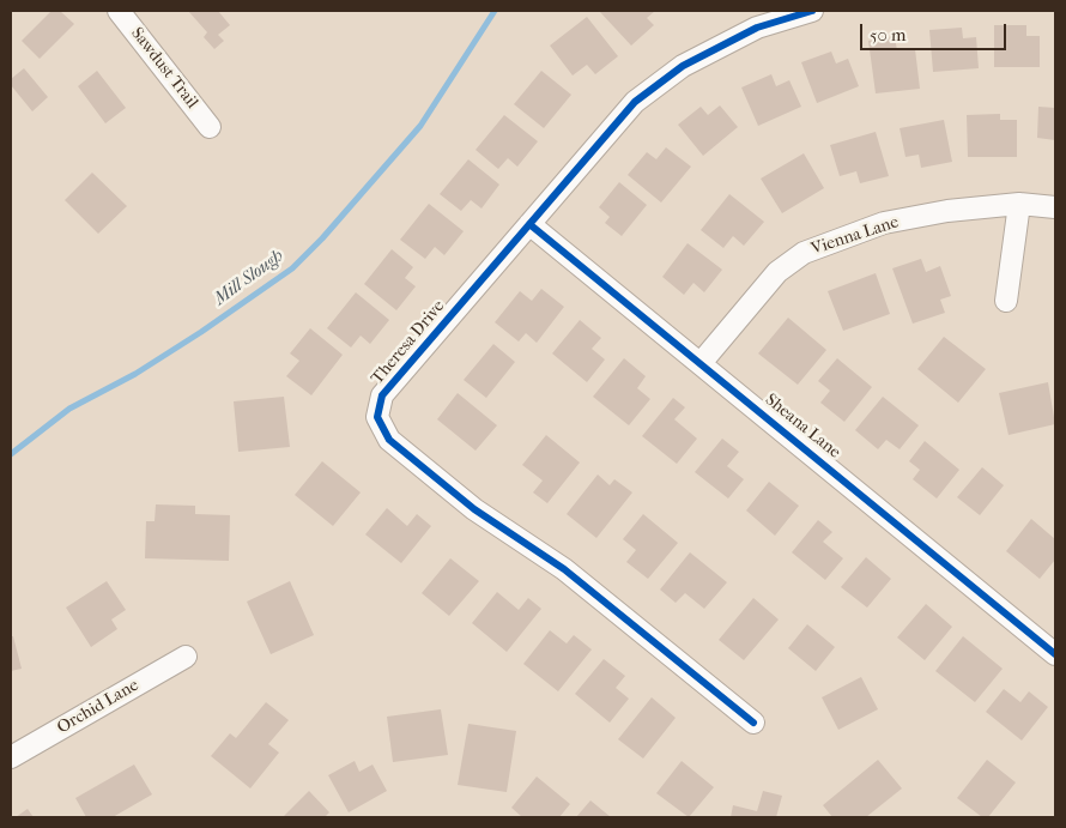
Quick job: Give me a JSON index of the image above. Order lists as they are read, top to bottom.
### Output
{
  "streets": {
    "street": [
      "Sawdust Trail",
      "Vienna Lane",
      "Theresa Drive",
      "Sheana Lane",
      "Orchid Lane"
    ]
  },
  "crossings": [
    ["Vienna Lane", "Sheana Lane"],
    ["Theresa Drive", "Sheana Lane"]
  ],
  "water": ["Mill Slough"],
  "scale_bar": "50 m"
}
